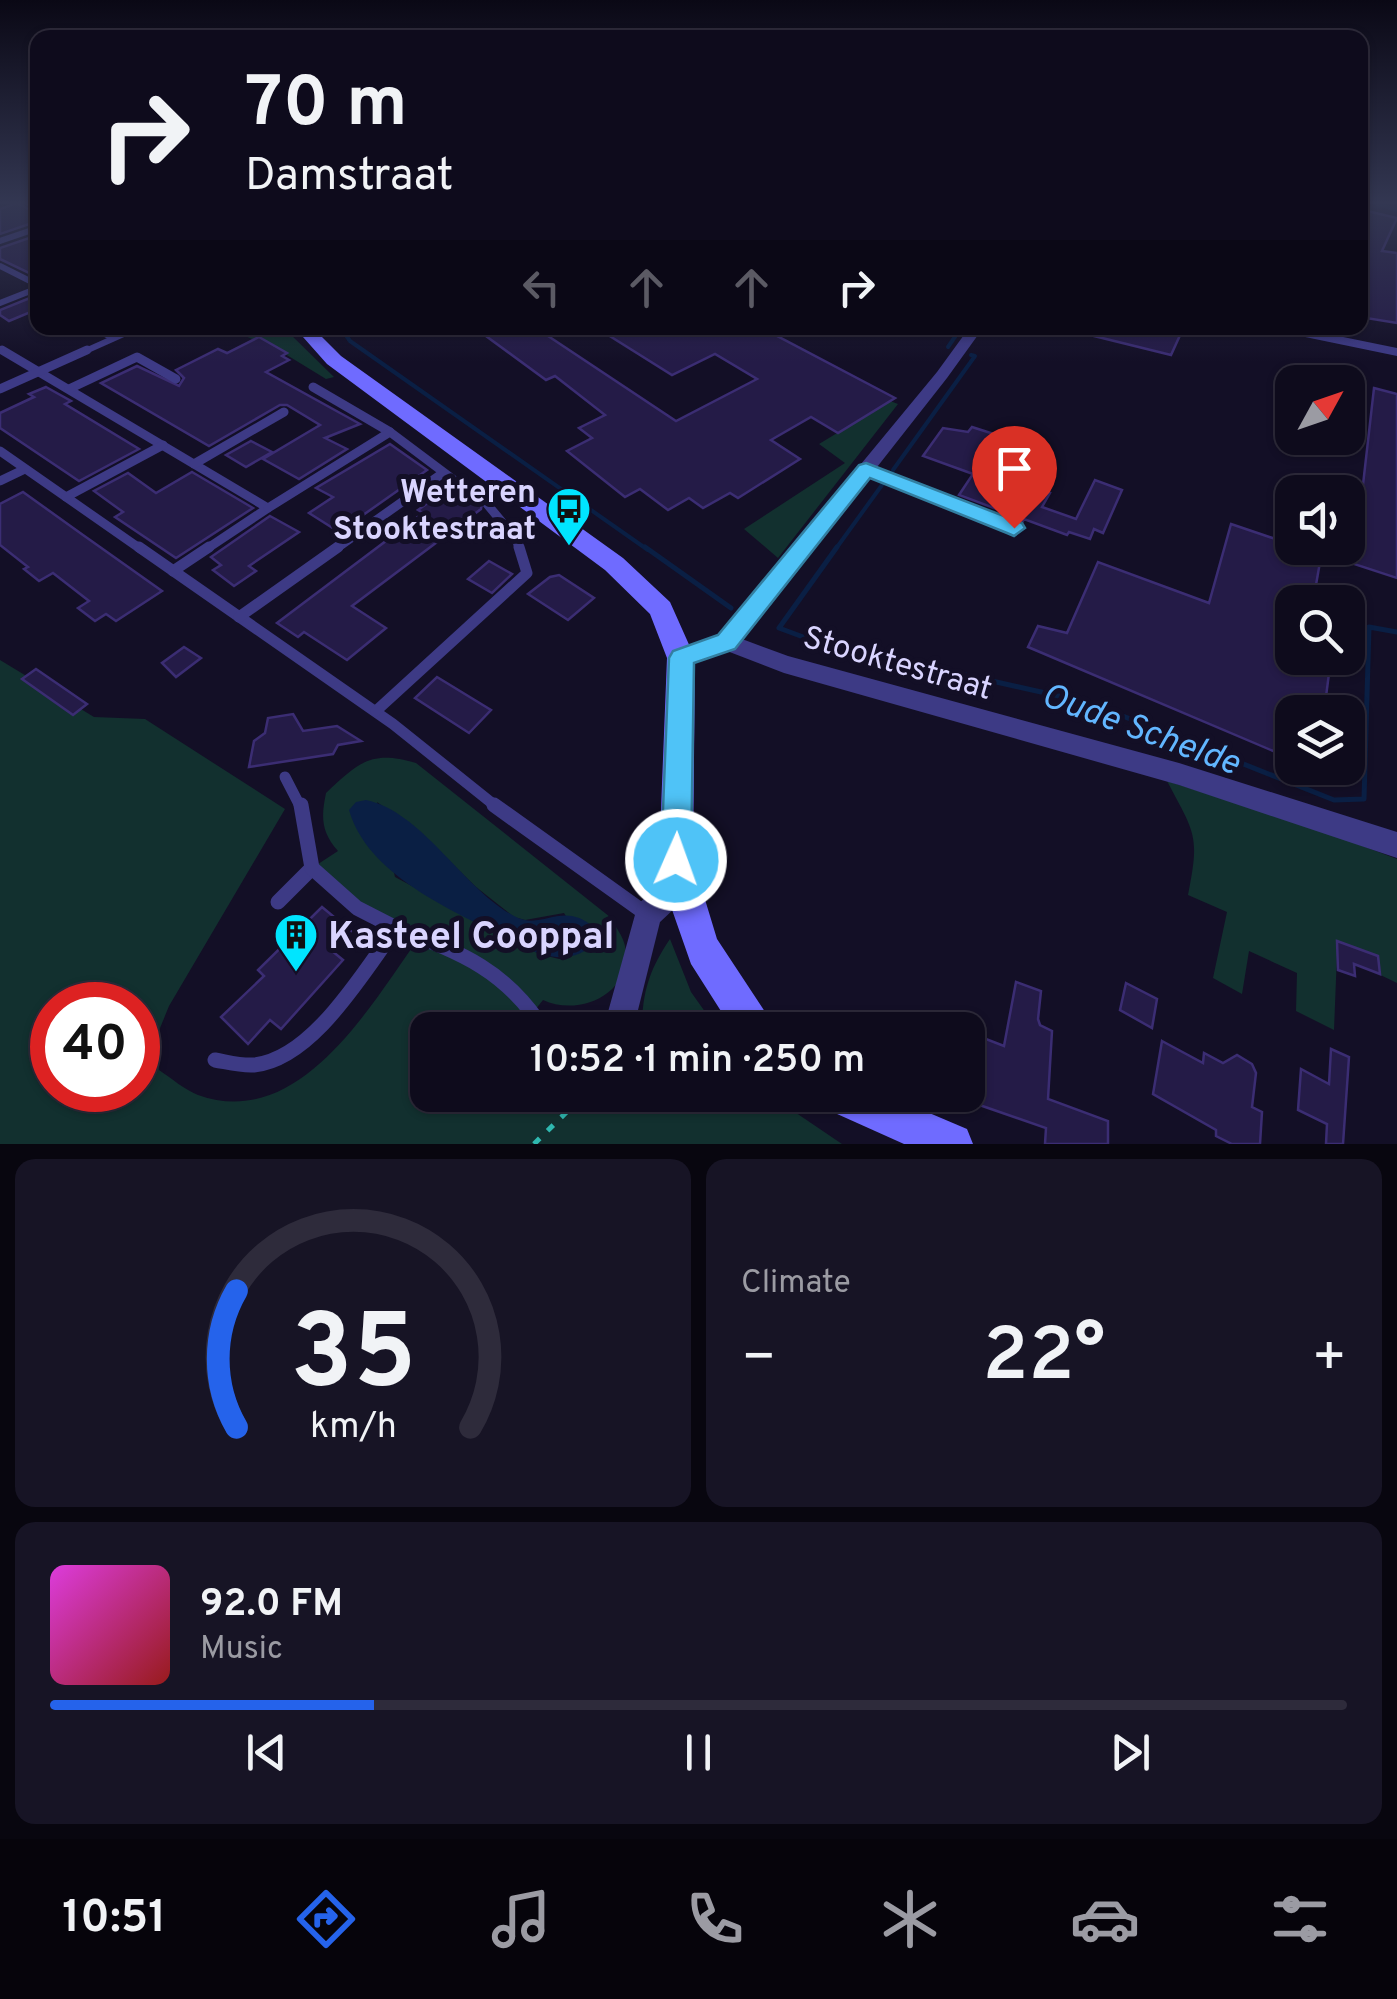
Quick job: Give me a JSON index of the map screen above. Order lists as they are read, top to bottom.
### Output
{
  "streets": {
    "street": ["Stooktestraat"]
  },
  "water": ["Oude Schelde"],
  "places": {
    "bus stop": ["Wetteren Stooktestraat"],
    "building": ["Kasteel Cooppal"]
  },
  "north": "top right",
  "page": {
    "turn": ["70 m", "Damstraat"],
    "limit": "40",
    "trip": "10:52 · 1 min · 250 m",
    "tile": "Climate",
    "heat": ["−", "22°", "+"],
    "song": ["92.0 FM", "Music"],
    "tabs": "10:51",
    "gauge": ["35", "km/h"]
  }
}
